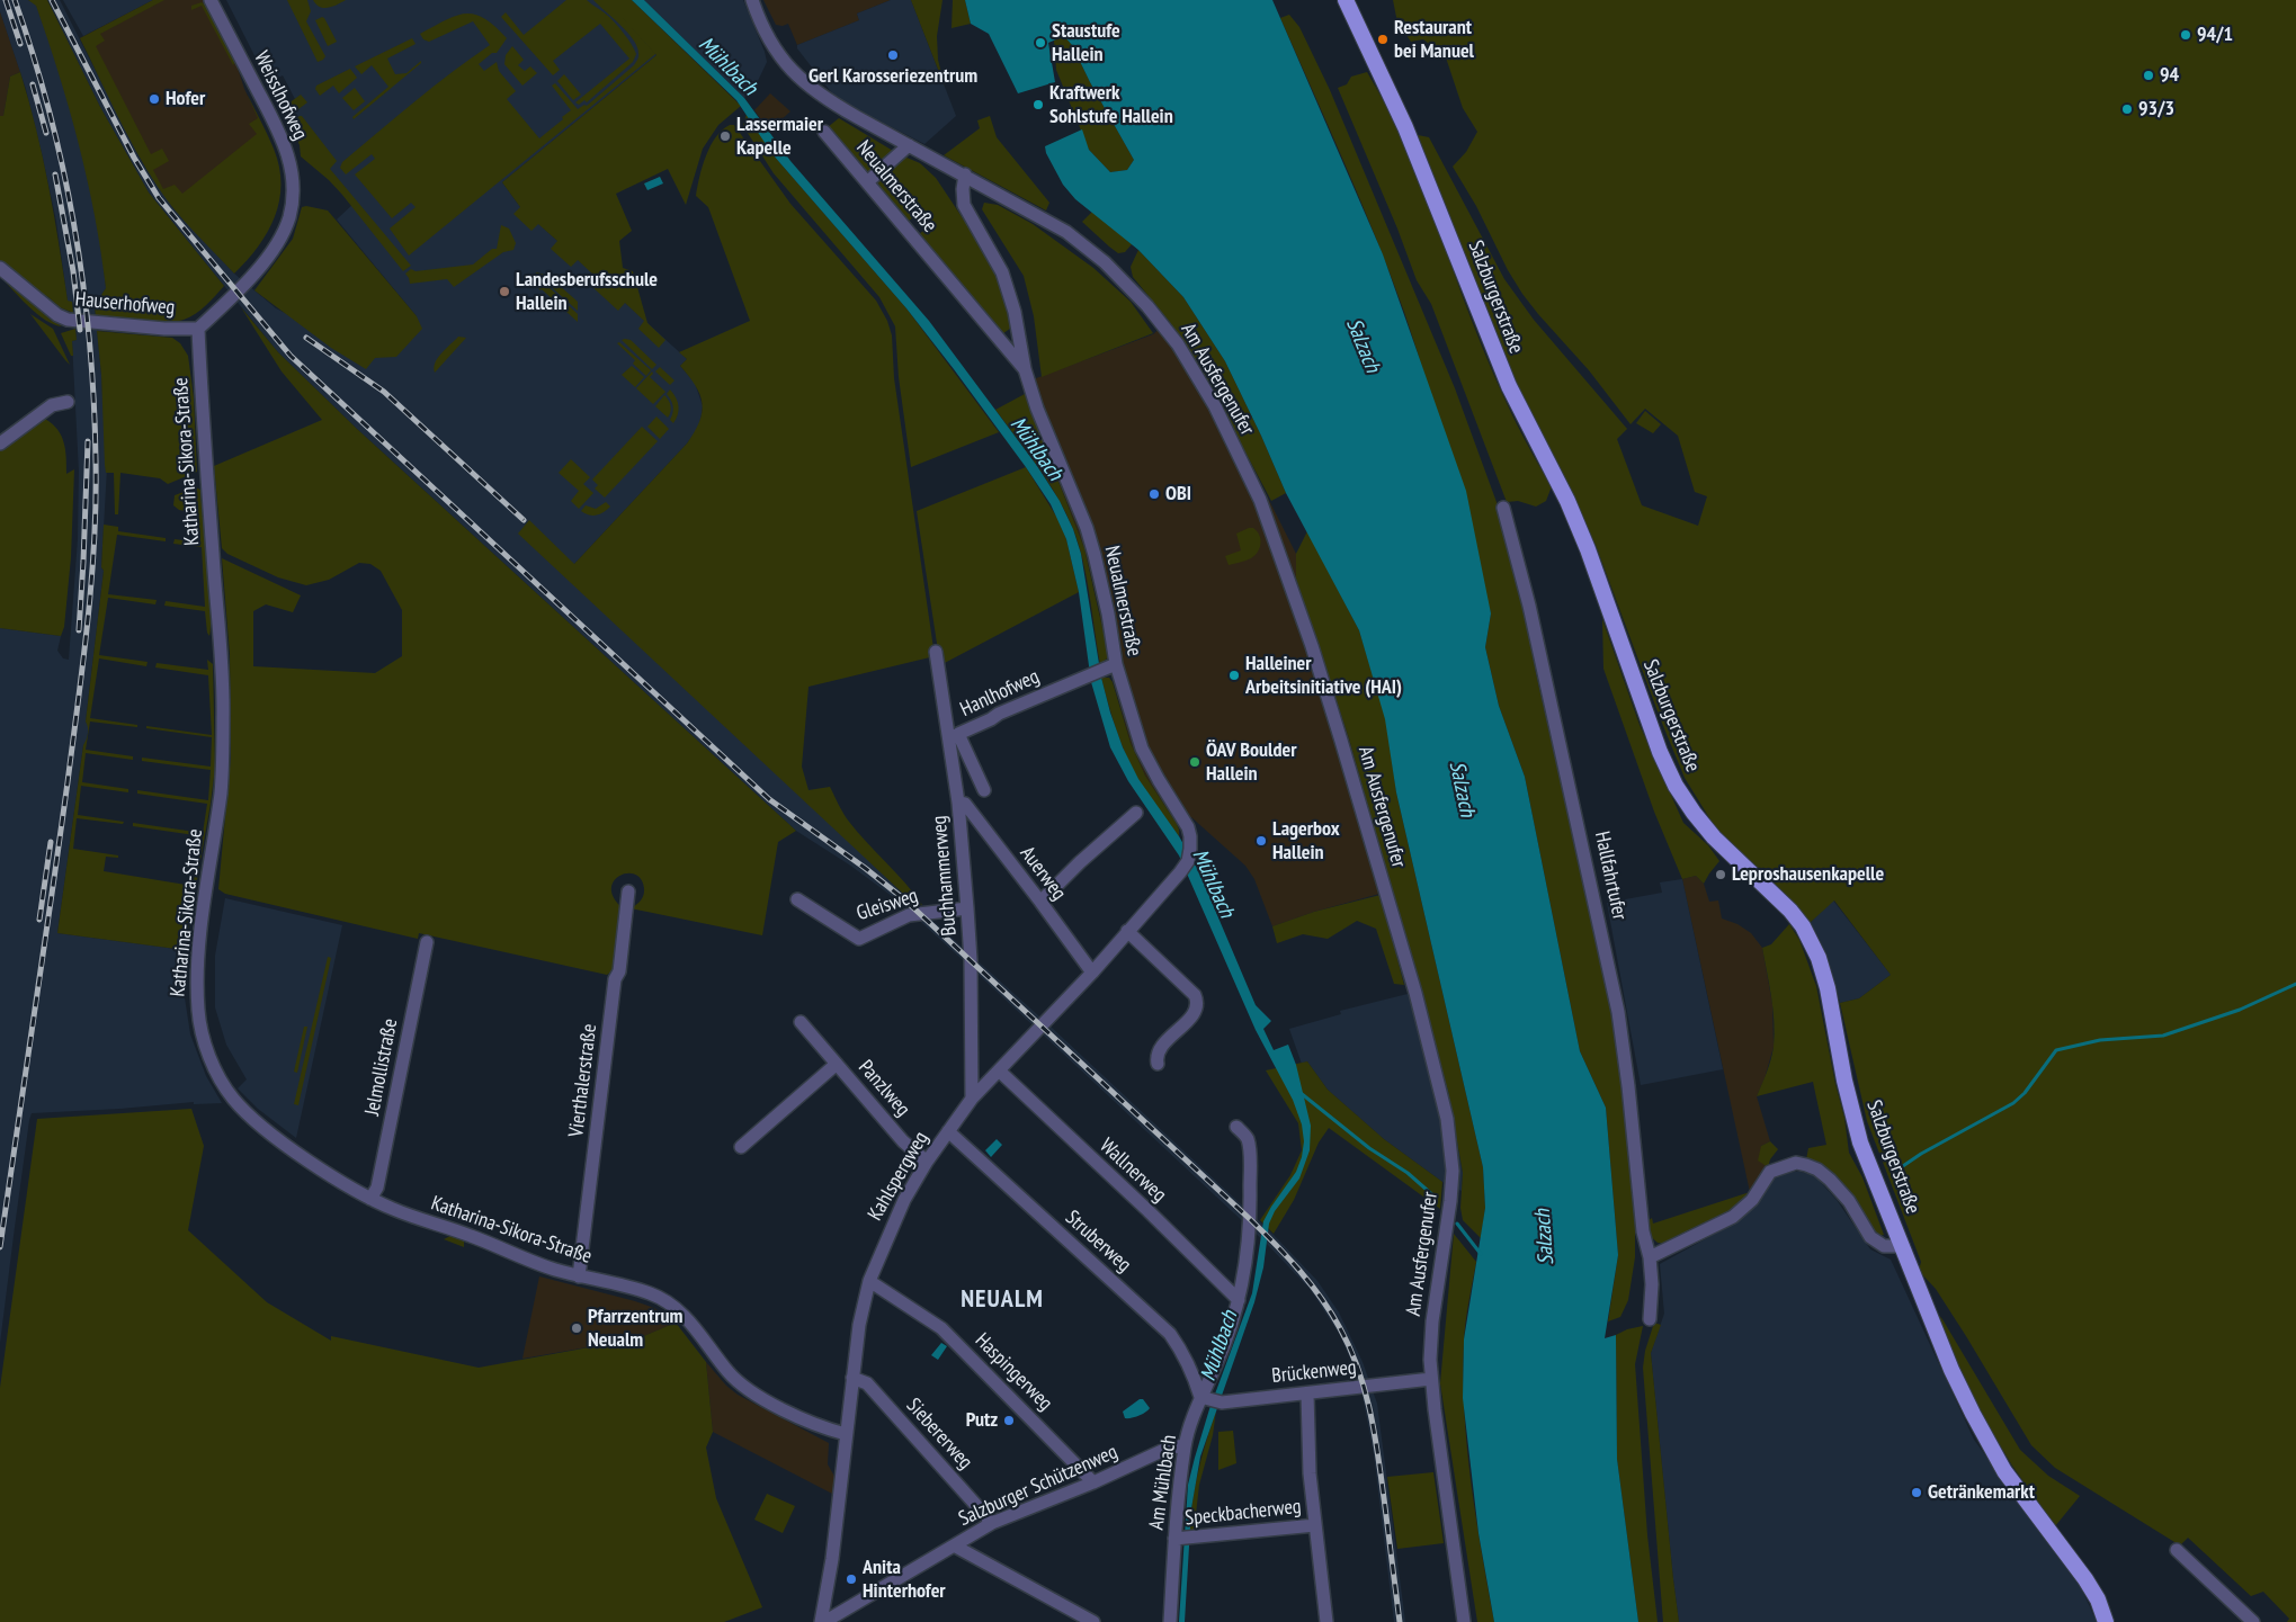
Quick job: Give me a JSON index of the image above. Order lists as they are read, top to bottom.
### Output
{
  "streets": {
    "main road": ["Salzburgerstraße"],
    "street": [
      "Weisslhofweg",
      "Neualmerstraße",
      "Hauserhofweg",
      "Am Ausfergenufer",
      "Katharina-Sikora-Straße",
      "Hanlhofweg",
      "Auerweg",
      "Buchhammerweg",
      "Hallfahrtufer",
      "Gleisweg",
      "Jelmollistraße",
      "Vierthalerstraße",
      "Panzlweg",
      "Wallnerweg",
      "Kahlspergweg",
      "Struberweg",
      "Haspingerweg",
      "Brückenweg",
      "Siebererweg",
      "Am Mühlbach",
      "Salzburger Schützenweg",
      "Speckbacherweg"
    ]
  },
  "crossings": [
    ["Weisslhofweg", "Hauserhofweg"],
    ["Weisslhofweg", "Katharina-Sikora-Straße"],
    ["Neualmerstraße", "Am Ausfergenufer"],
    ["Neualmerstraße", "Hanlhofweg"],
    ["Neualmerstraße", "Kahlspergweg"],
    ["Hauserhofweg", "Katharina-Sikora-Straße"],
    ["Am Ausfergenufer", "Brückenweg"],
    ["Katharina-Sikora-Straße", "Jelmollistraße"],
    ["Katharina-Sikora-Straße", "Vierthalerstraße"],
    ["Katharina-Sikora-Straße", "Kahlspergweg"],
    ["Auerweg", "Buchhammerweg"],
    ["Auerweg", "Kahlspergweg"],
    ["Buchhammerweg", "Gleisweg"],
    ["Buchhammerweg", "Kahlspergweg"],
    ["Panzlweg", "Kahlspergweg"],
    ["Wallnerweg", "Kahlspergweg"],
    ["Wallnerweg", "Am Mühlbach"],
    ["Kahlspergweg", "Struberweg"],
    ["Kahlspergweg", "Haspingerweg"],
    ["Kahlspergweg", "Siebererweg"],
    ["Struberweg", "Brückenweg"],
    ["Struberweg", "Am Mühlbach"],
    ["Haspingerweg", "Salzburger Schützenweg"],
    ["Brückenweg", "Am Mühlbach"],
    ["Brückenweg", "Speckbacherweg"],
    ["Siebererweg", "Salzburger Schützenweg"],
    ["Am Mühlbach", "Salzburger Schützenweg"],
    ["Am Mühlbach", "Speckbacherweg"]
  ],
  "districts": ["NEUALM"],
  "water": ["Mühlbach", "Salzach"],
  "places": [
    "94/1",
    "Restaurant bei Manuel",
    "Staustufe Hallein",
    "Gerl Karosseriezentrum",
    "94",
    "Hofer",
    "Kraftwerk Sohlstufe Hallein",
    "93/3",
    "Lassermaier Kapelle",
    "Landesberufsschule Hallein",
    "OBI",
    "Halleiner Arbeitsinitiative (HAI)",
    "ÖAV Boulder Hallein",
    "Lagerbox Hallein",
    "Leproshausenkapelle",
    "Pfarrzentrum Neualm",
    "Putz",
    "Getränkemarkt",
    "Anita Hinterhofer"
  ]
}
